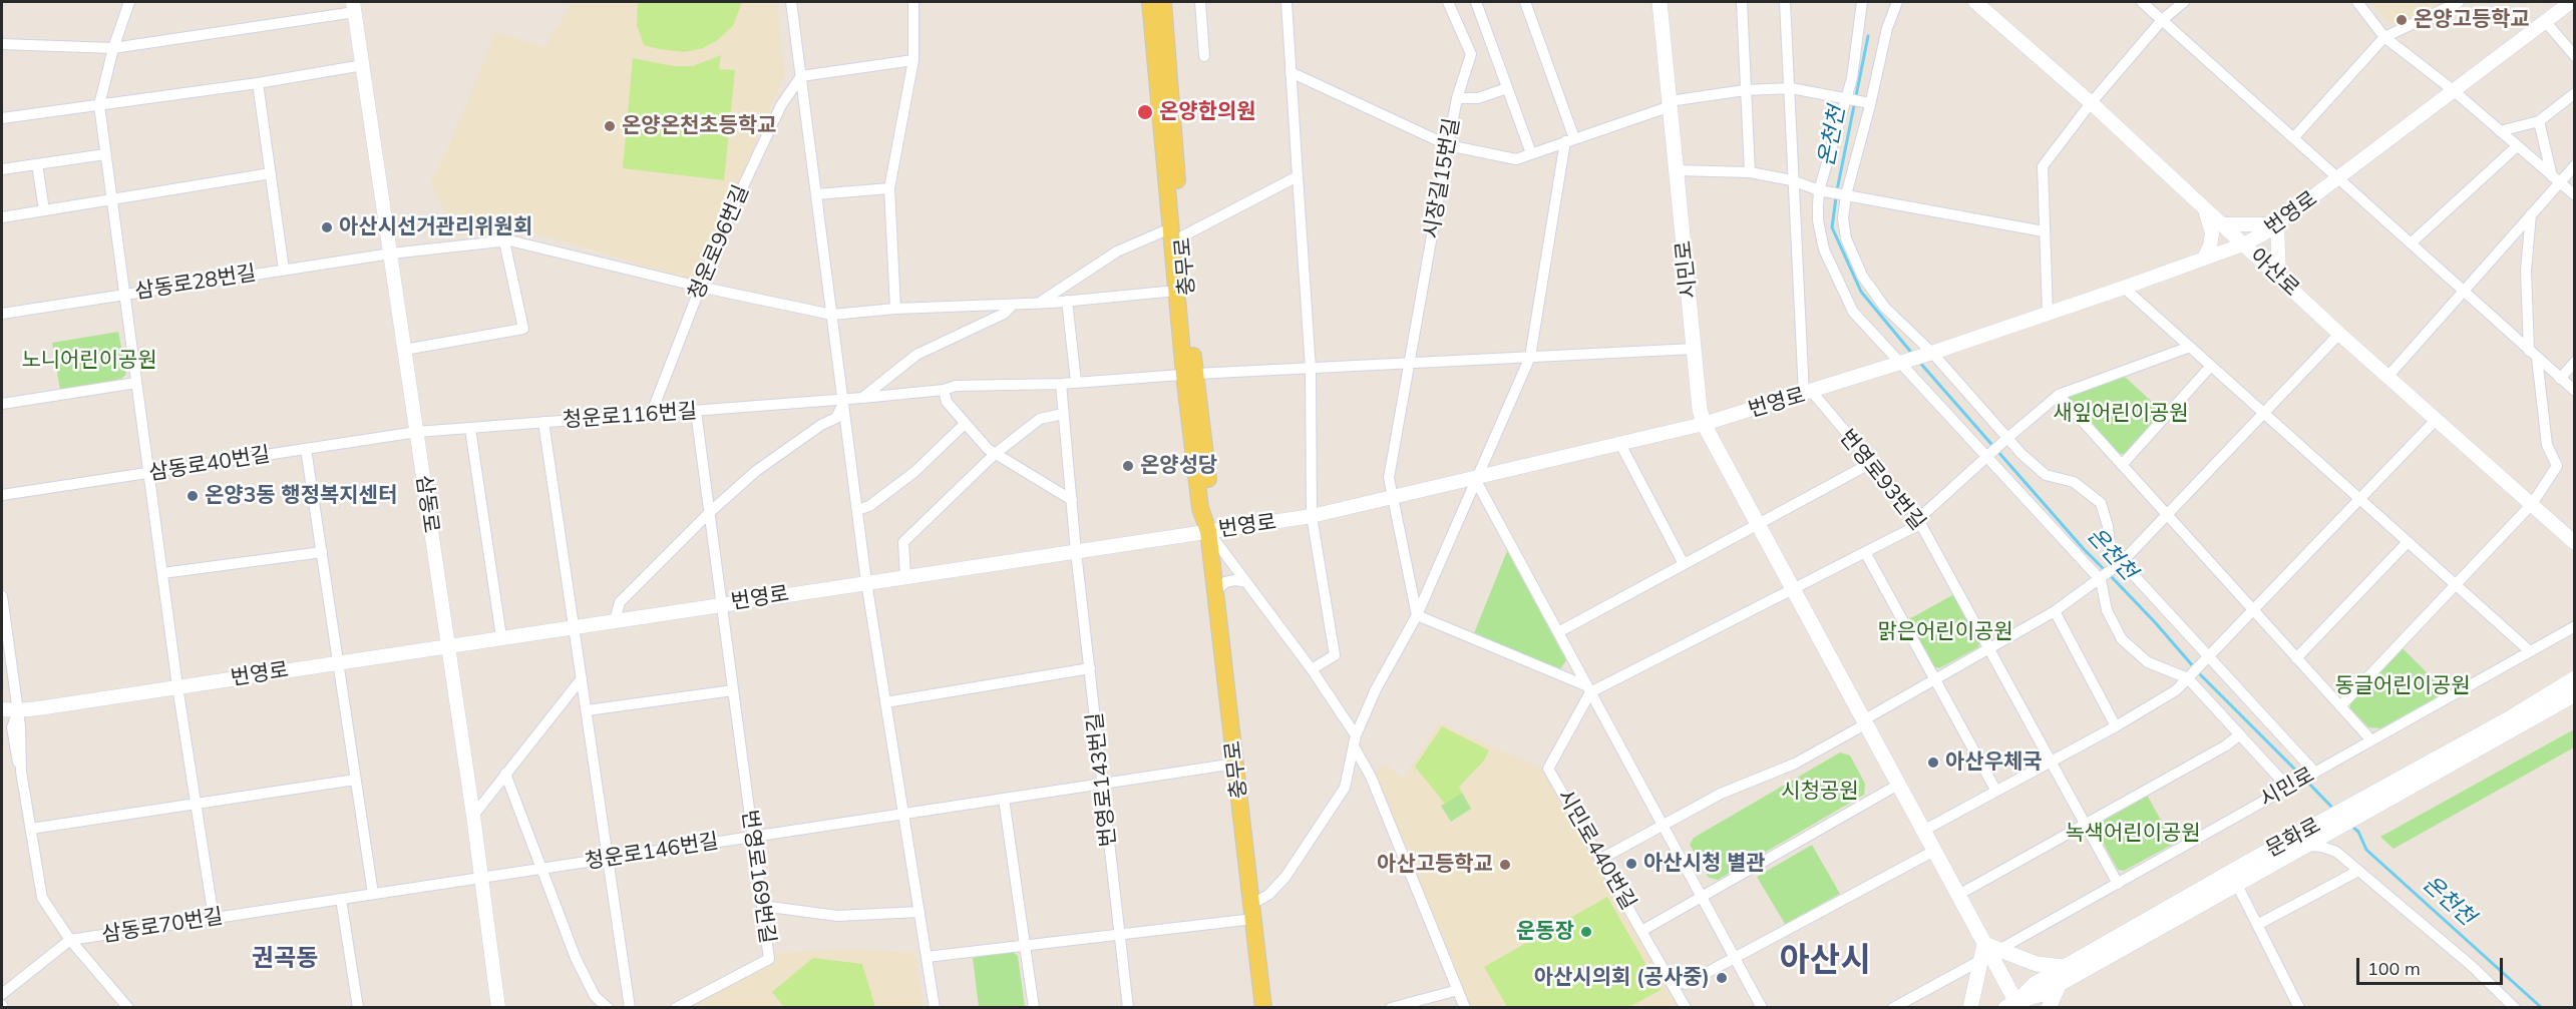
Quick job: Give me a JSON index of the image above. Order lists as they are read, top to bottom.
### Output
{
  "streets": {
    "main road": ["충무로", "시민로", "문화로"],
    "street": [
      "시장길15번길",
      "번영로",
      "청운로96번길",
      "아산로",
      "삼동로28번길",
      "청운로116번길",
      "삼동로40번길",
      "번영로93번길",
      "삼동로",
      "번영로143번길",
      "시민로440번길",
      "청운로146번길",
      "번영로169번길",
      "삼동로70번길"
    ]
  },
  "crossings": [
    ["시장길15번길", "번영로"],
    ["시장길15번길", "청운로116번길"],
    ["번영로", "충무로"],
    ["번영로", "시민로"],
    ["번영로", "아산로"],
    ["번영로", "번영로93번길"],
    ["번영로", "삼동로"],
    ["번영로", "번영로143번길"],
    ["번영로", "번영로169번길"],
    ["청운로96번길", "삼동로28번길"],
    ["청운로96번길", "청운로116번길"],
    ["충무로", "삼동로28번길"],
    ["충무로", "청운로116번길"],
    ["충무로", "청운로146번길"],
    ["시민로", "청운로116번길"],
    ["시민로", "번영로93번길"],
    ["시민로", "문화로"],
    ["삼동로28번길", "삼동로"],
    ["청운로116번길", "삼동로40번길"],
    ["청운로116번길", "삼동로"],
    ["청운로116번길", "번영로169번길"],
    ["삼동로40번길", "삼동로"],
    ["삼동로", "청운로146번길"],
    ["삼동로", "삼동로70번길"],
    ["번영로143번길", "청운로146번길"],
    ["청운로146번길", "번영로169번길"],
    ["청운로146번길", "삼동로70번길"]
  ],
  "districts": ["권곡동", "아산시"],
  "water": ["온천천"],
  "parks": [
    "노니어린이공원",
    "새잎어린이공원",
    "맑은어린이공원",
    "동글어린이공원",
    "시청공원",
    "녹색어린이공원"
  ],
  "places": [
    "온양고등학교",
    "온양한의원",
    "온양온천초등학교",
    "아산시선거관리위원회",
    "온양성당",
    "온양3동 행정복지센터",
    "아산우체국",
    "아산시청 별관",
    "아산고등학교",
    "운동장",
    "아산시의회 (공사중)"
  ],
  "scale_bar": "100 m"
}
